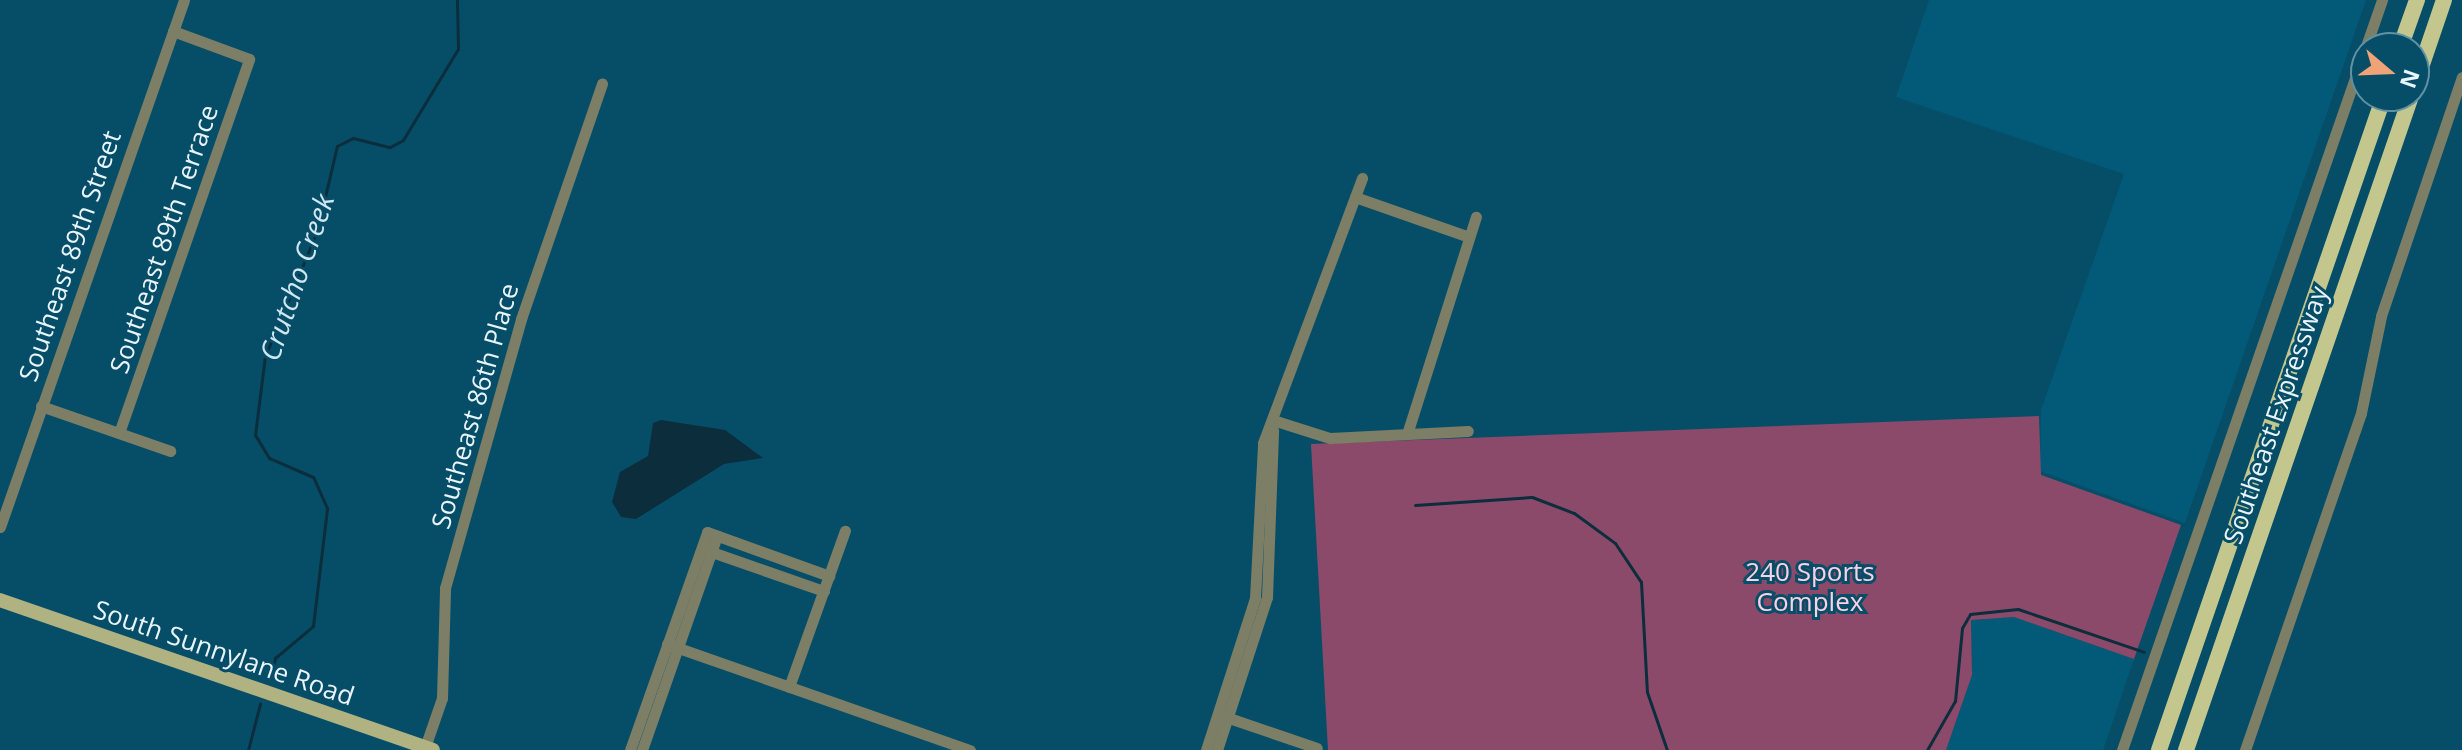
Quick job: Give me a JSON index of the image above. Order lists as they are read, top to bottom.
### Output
{
  "streets": {
    "highway": ["Southeast Expressway"],
    "main road": ["South Sunnylane Road"],
    "street": ["Southeast 89th Terrace", "Southeast 89th Street", "Southeast 86th Place"]
  },
  "crossings": [
    ["Southeast 89th Terrace", "Southeast 89th Street"],
    ["Southeast 86th Place", "South Sunnylane Road"]
  ],
  "water": ["Crutcho Creek"],
  "parks": ["240 Sports Complex"],
  "north": "right"
}
